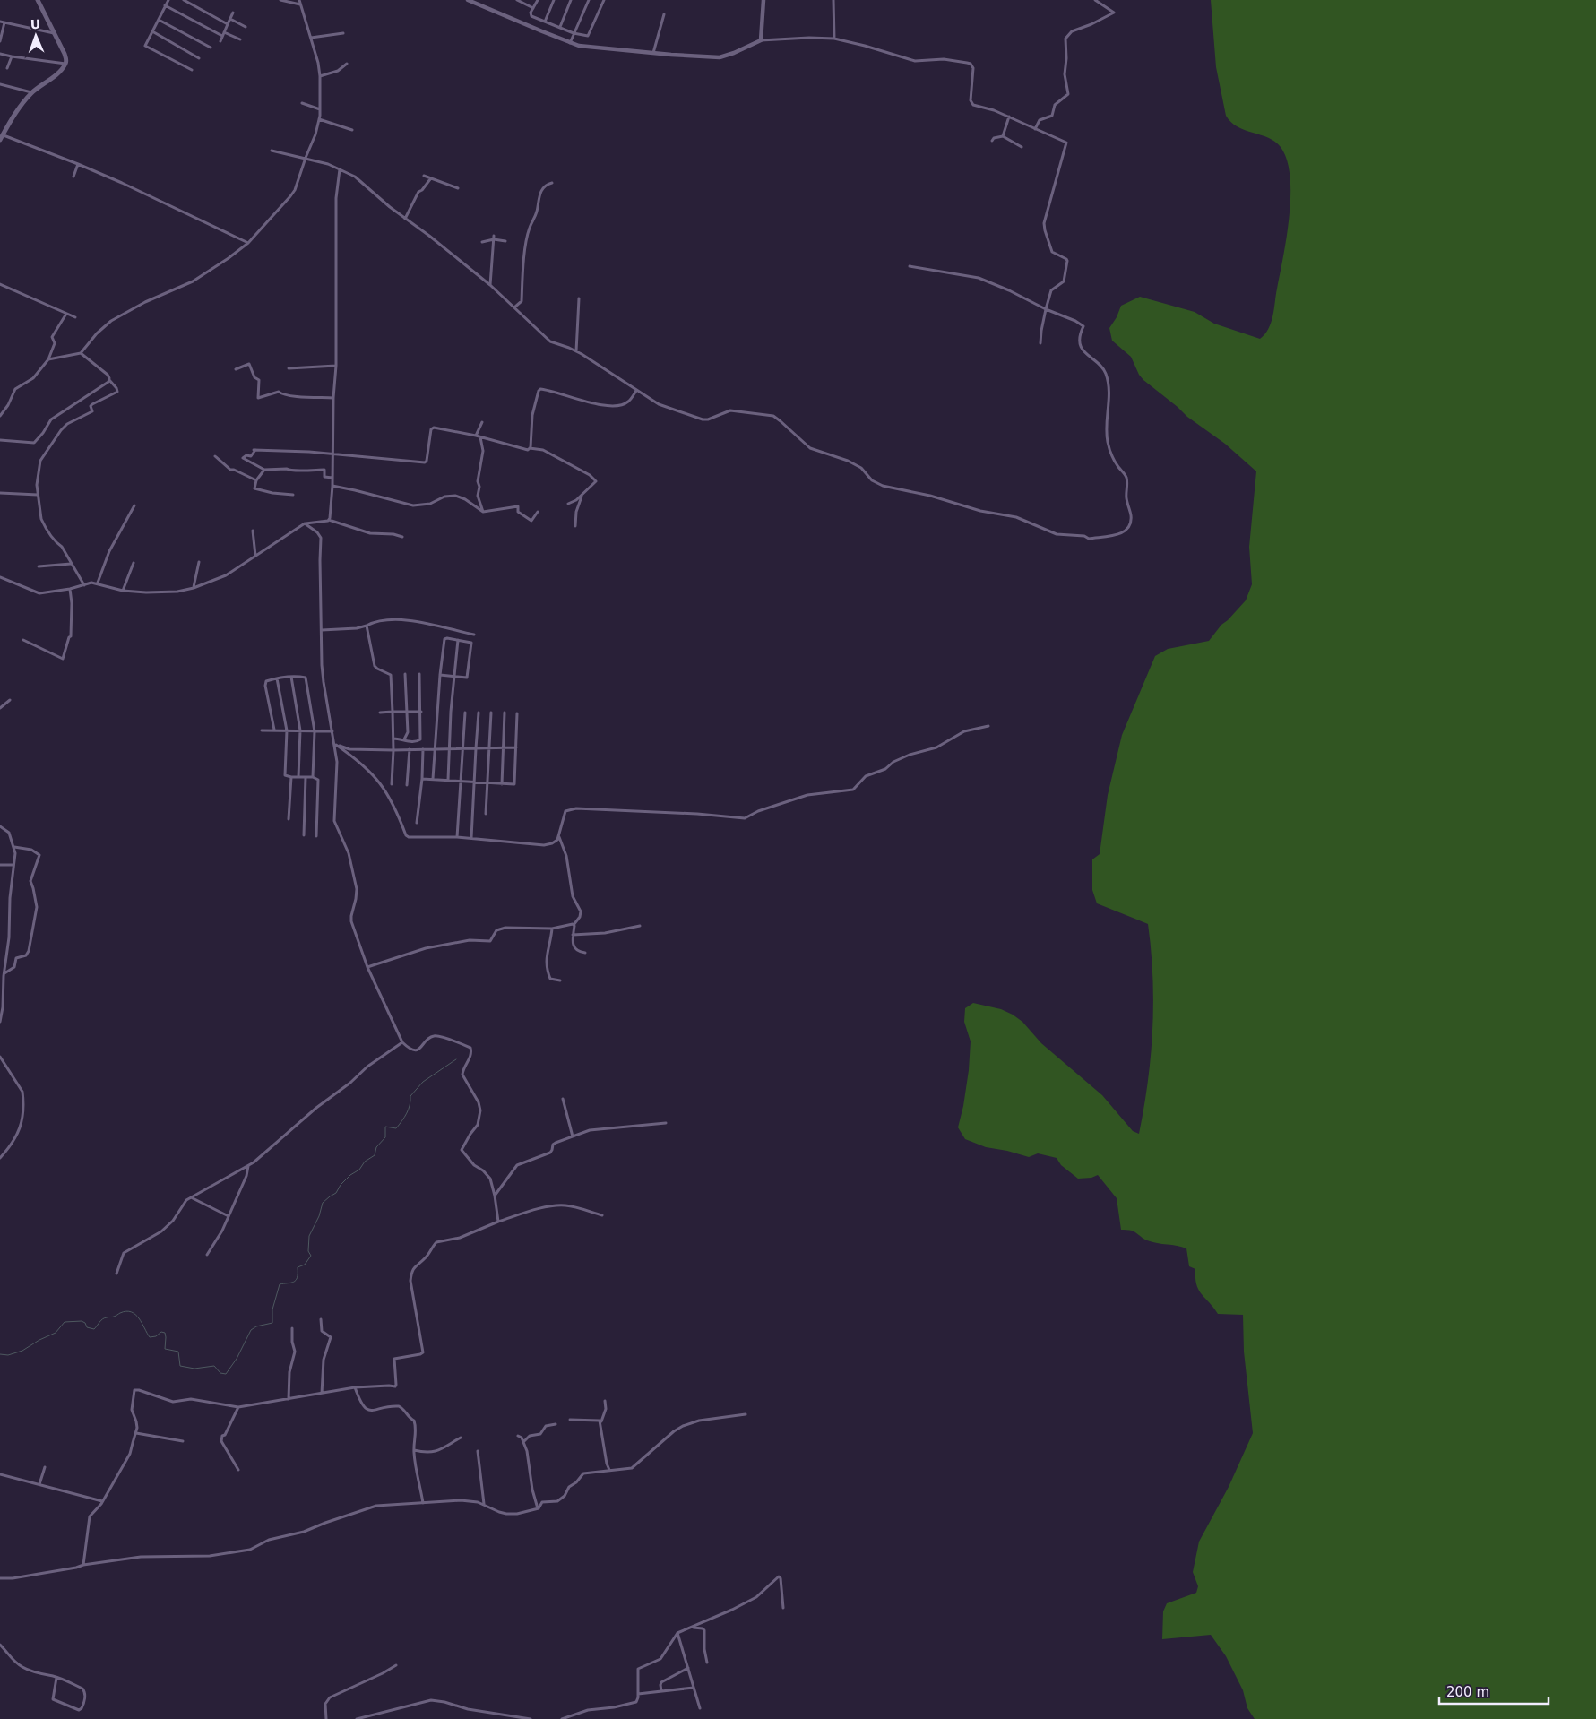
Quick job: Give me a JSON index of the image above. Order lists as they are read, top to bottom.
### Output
{
  "scale_bar": "200 m",
  "north": "top"
}
